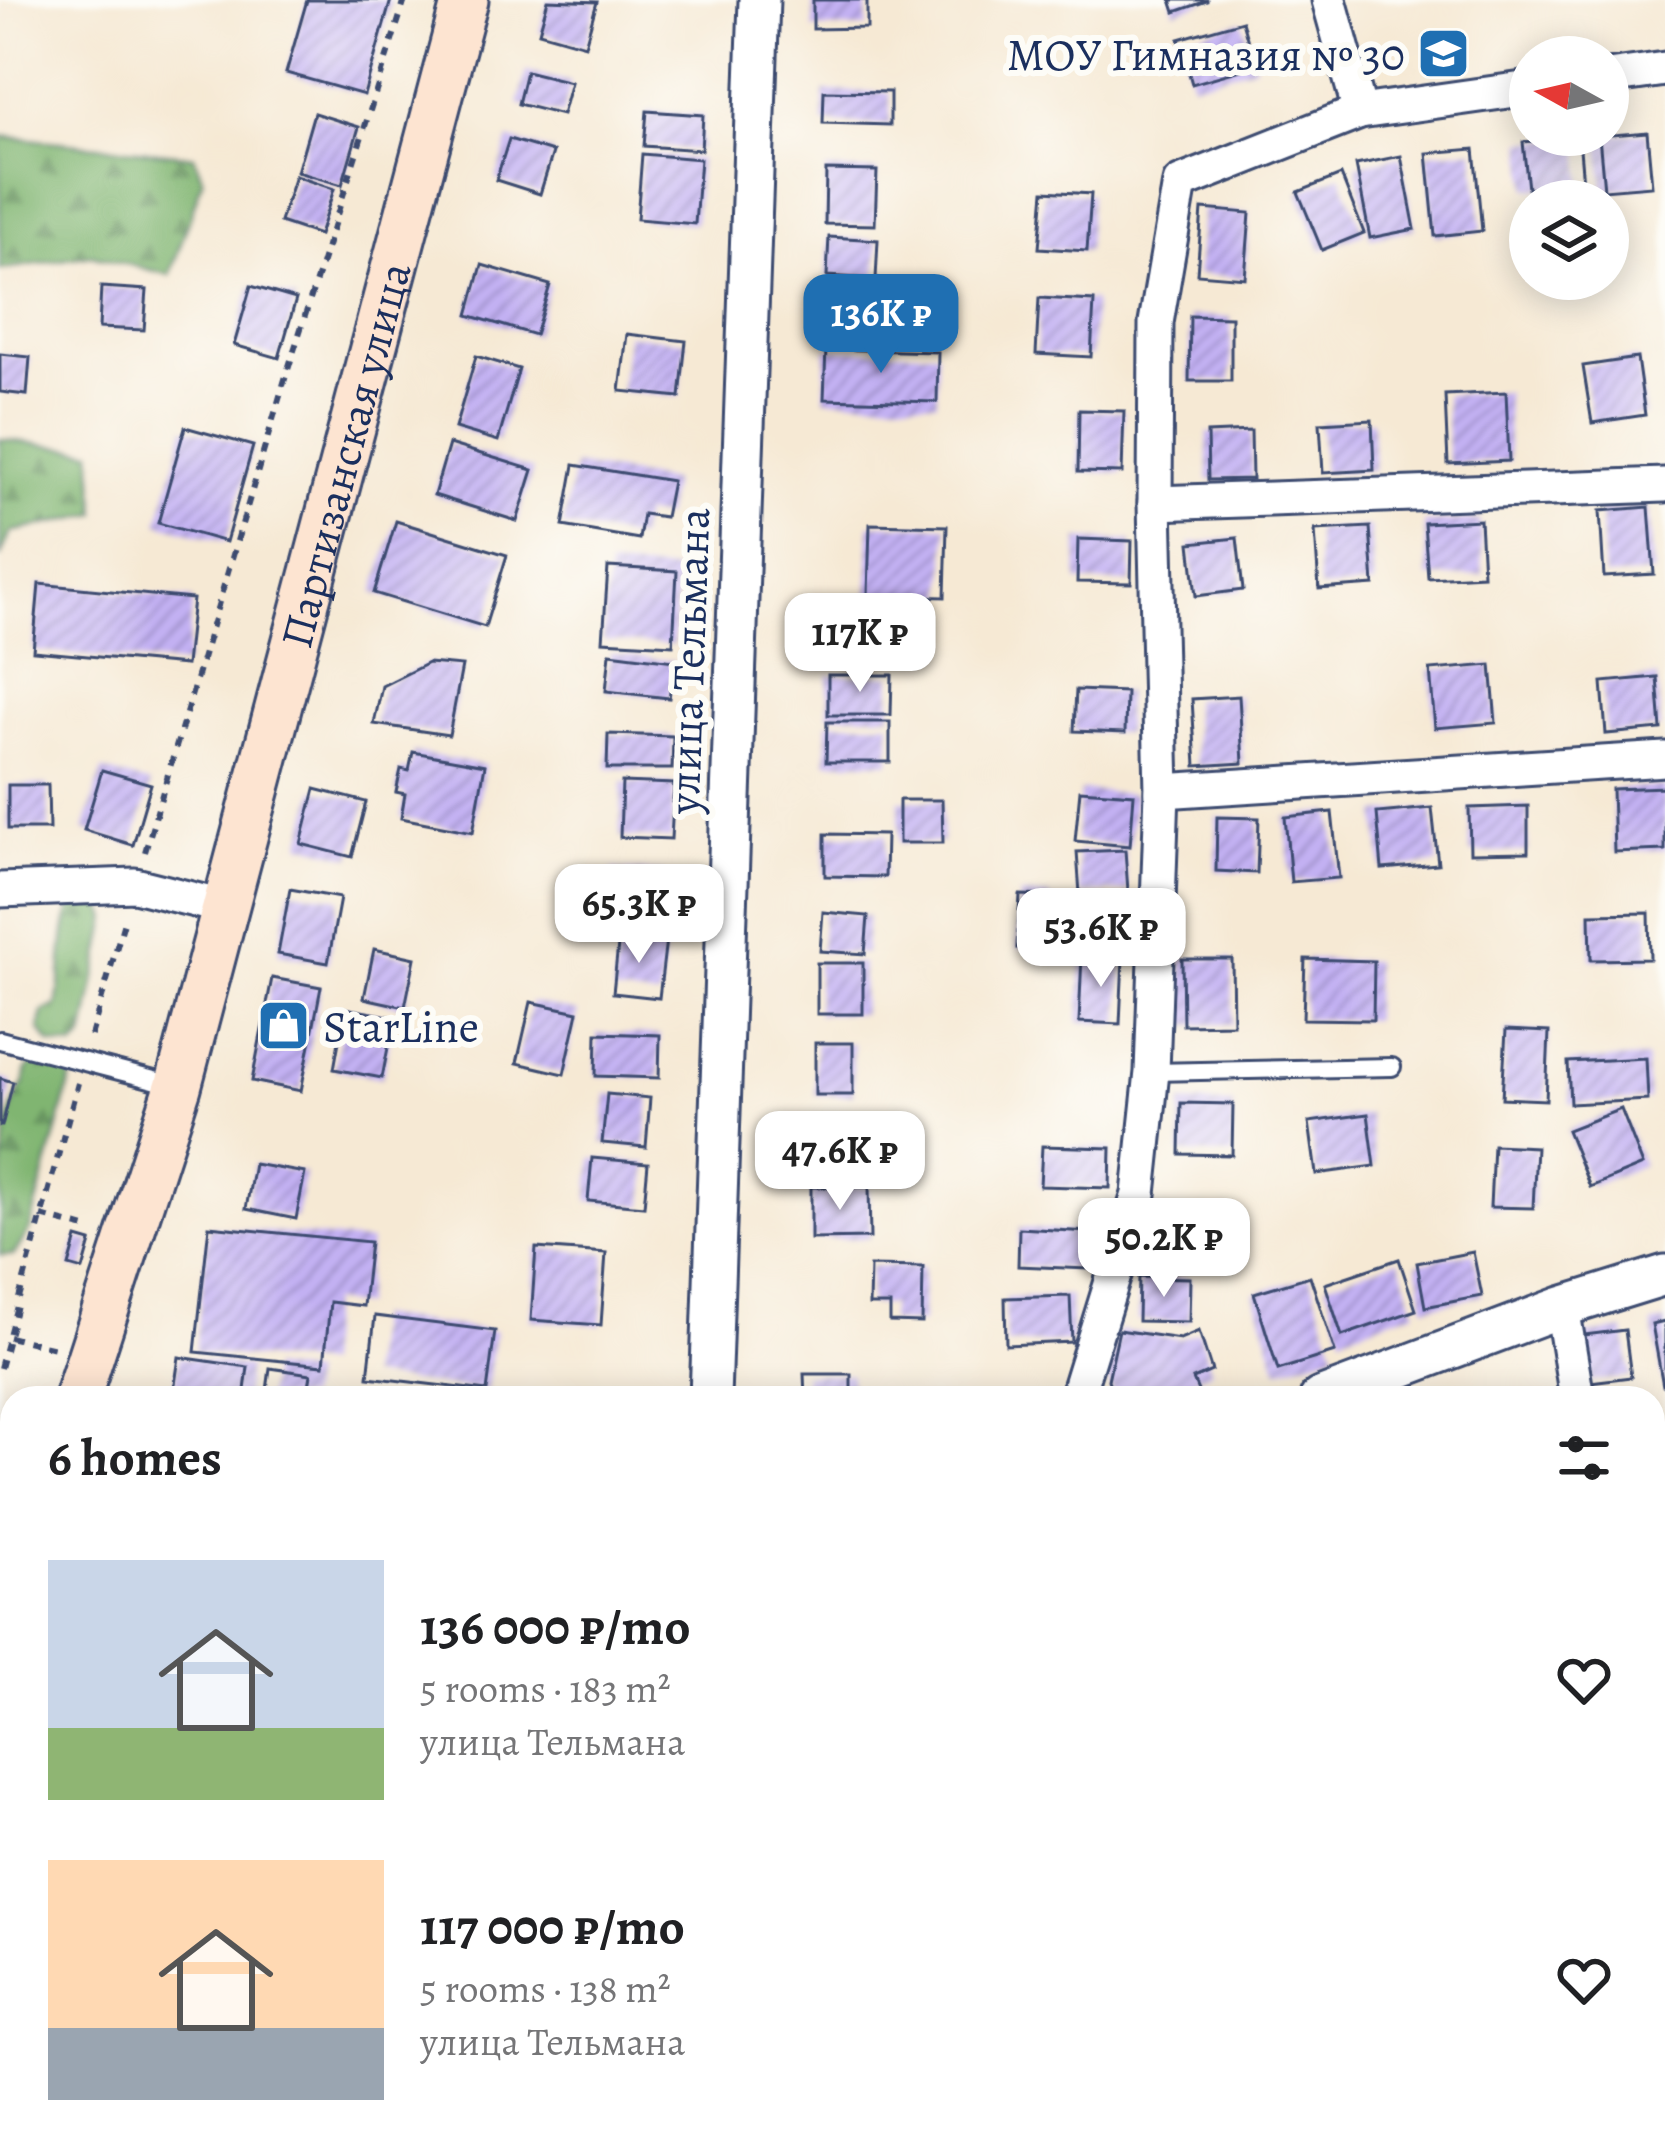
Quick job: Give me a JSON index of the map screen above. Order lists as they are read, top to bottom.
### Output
{
  "streets": {
    "main road": ["Партизанская улица"],
    "street": ["улица Тельмана"]
  },
  "places": {
    "school or university": ["МОУ Гимназия № 30"],
    "shop": ["StarLine"]
  },
  "north": "left",
  "page": {
    "price": [
      "136K ₽",
      "117K ₽",
      "65.3K ₽",
      "53.6K ₽",
      "47.6K ₽",
      "50.2K ₽"
    ],
    "heading": "6 homes",
    "list": [
      {
        "name": "136 000 ₽/mo",
        "note": "5 rooms · 183 m² · улица Тельмана"
      },
      {
        "name": "117 000 ₽/mo",
        "note": "5 rooms · 138 m² · улица Тельмана"
      }
    ]
  }
}
